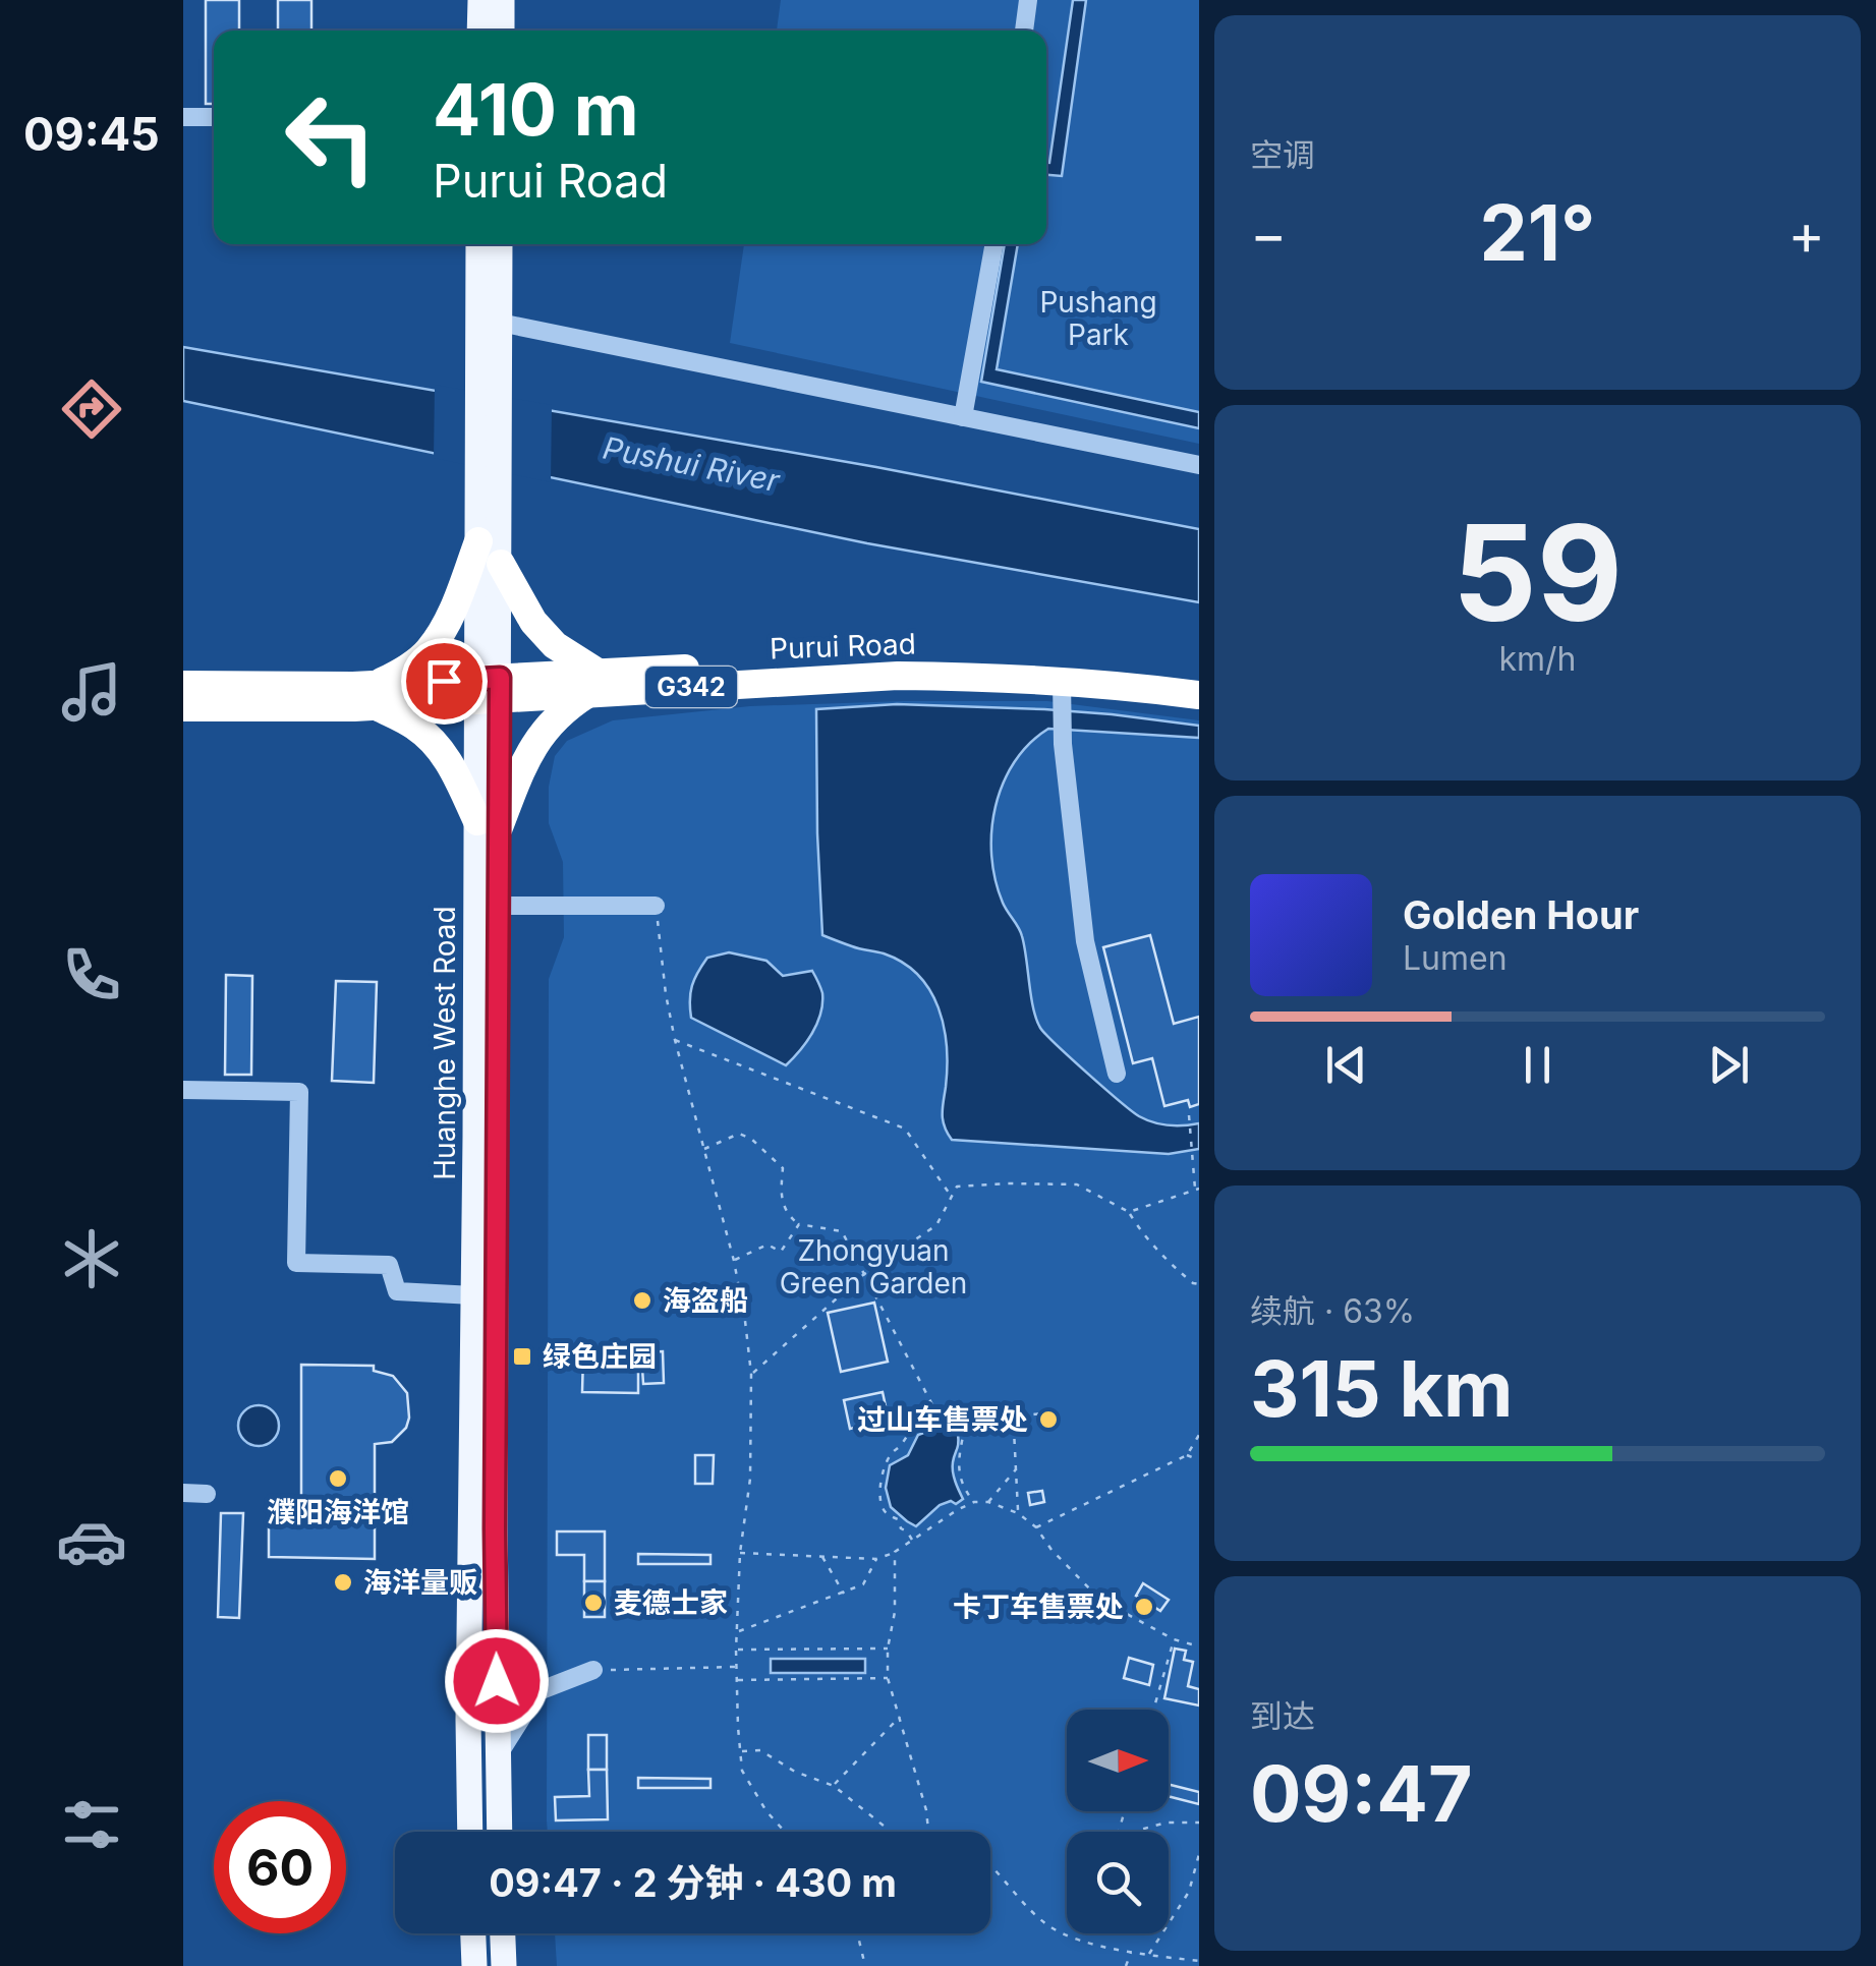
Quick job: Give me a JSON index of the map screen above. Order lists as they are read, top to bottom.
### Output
{
  "streets": {
    "highway": ["Purui Road", "G342"],
    "main road": ["Huanghe West Road"]
  },
  "crossings": [
    ["Purui Road", "Huanghe West Road"]
  ],
  "water": ["Pushui River"],
  "parks": ["Pushang Park", "Zhongyuan Green Garden"],
  "places": {
    "other": [
      "海盗船",
      "过山车售票处",
      "濮阳海洋馆",
      "海洋量贩",
      "麦德士家",
      "卡丁车售票处"
    ],
    "transit": ["绿色庄园"]
  },
  "north": "right",
  "page": {
    "tabs": "09:45",
    "tile": [
      "空调",
      ["59", "km/h"],
      ["续航 · 63%", "315 km"],
      ["到达", "09:47"]
    ],
    "turn": ["410 m", "Purui Road"],
    "heat": ["−", "21°", "+"],
    "song": ["Golden Hour", "Lumen"],
    "limit": "60",
    "trip": "09:47 · 2 分钟 · 430 m"
  }
}
